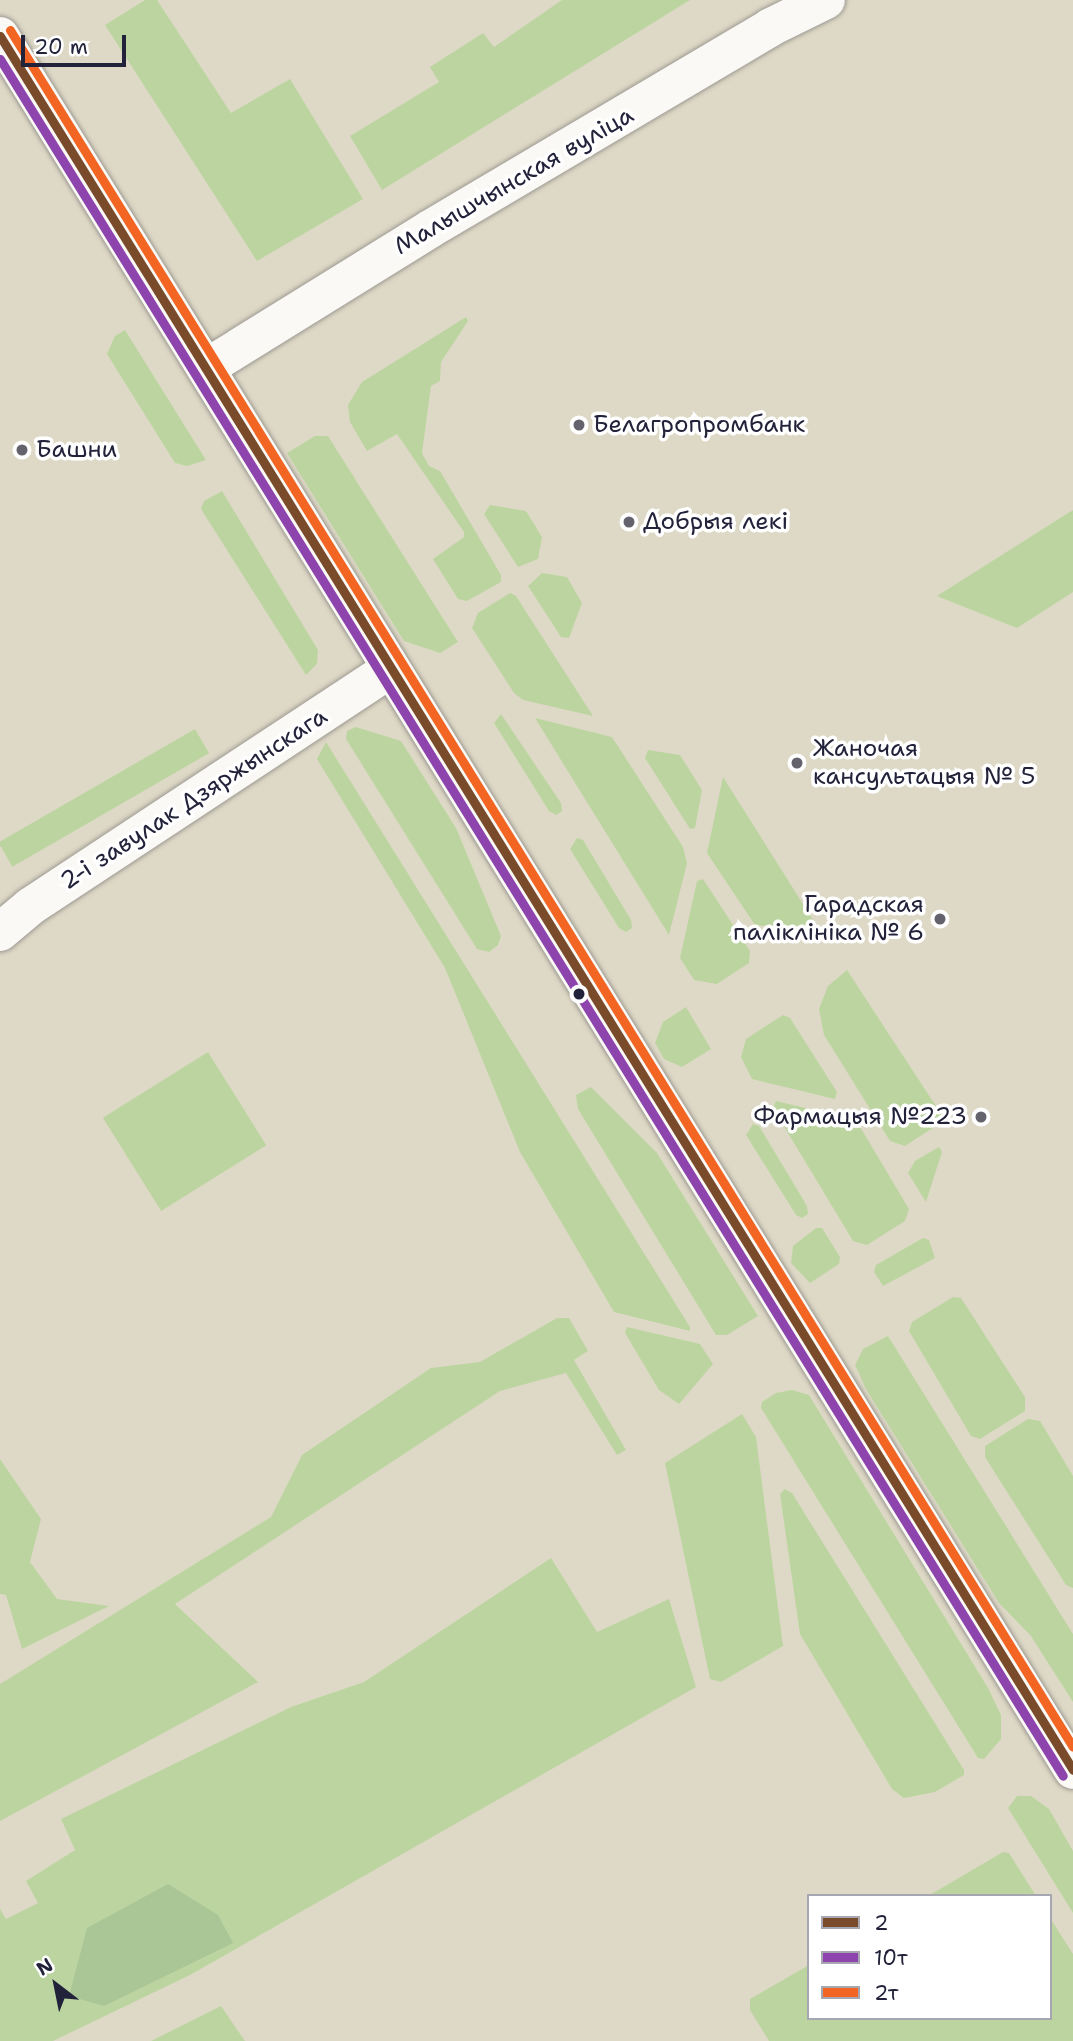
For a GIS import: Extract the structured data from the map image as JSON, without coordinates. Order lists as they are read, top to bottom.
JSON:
{
  "streets": {
    "street": ["Малышчынская вуліца", "2-і завулак Дзяржынскага"]
  },
  "places": [
    "Белагропромбанк",
    "Башни",
    "Добрыя лекі",
    "Жаночая кансультацыя № 5",
    "Гарадская паліклініка № 6",
    "Фармацыя №223"
  ],
  "lines": ["transit line 2т", "transit line 2", "transit line 10т"],
  "legend": ["2", "10т", "2т"],
  "scale_bar": "20 m",
  "north": "top left"
}
